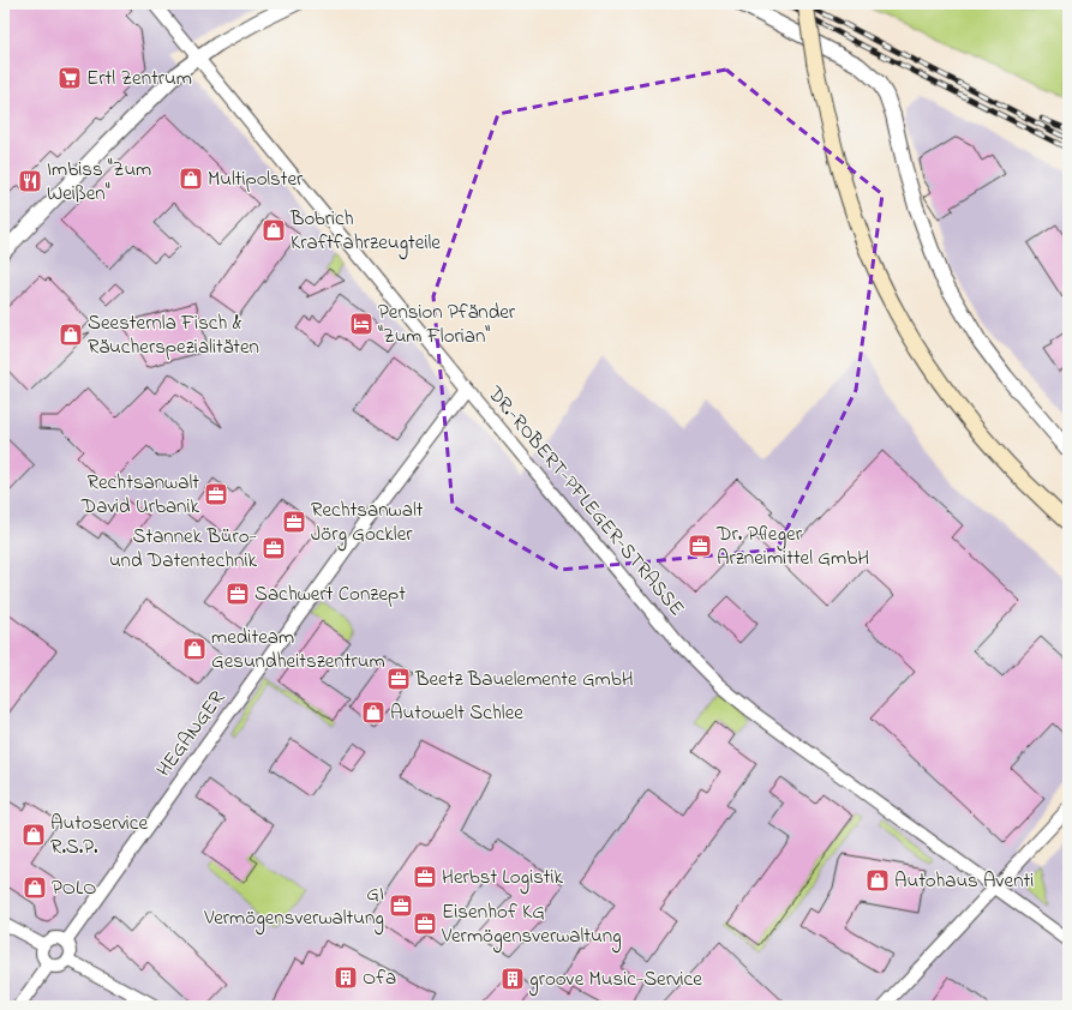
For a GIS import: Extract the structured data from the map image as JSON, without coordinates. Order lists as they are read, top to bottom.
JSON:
{
  "streets": {
    "street": ["DR.-ROBERT-PFLEGER-STRASSE", "HEGANGER"]
  },
  "crossings": [
    ["DR.-ROBERT-PFLEGER-STRASSE", "HEGANGER"]
  ],
  "places": {
    "supermarket": ["Ertl Zentrum"],
    "shop": [
      "Multipolster",
      "Bobrich Kraftfahrzeugteile",
      "Seesternla Fisch & Räucherspezialitäten",
      "mediteam Gesundheitszentrum",
      "Autowelt Schlee",
      "Autoservice R.S.P.",
      "Autohaus Aventi",
      "POLO"
    ],
    "restaurant": ["Imbiss \"Zum Weißen\""],
    "hotel": ["Pension Pfänder \"Zum Florian\""],
    "office": [
      "Rechtsanwalt David Urbanik",
      "Rechtsanwalt Jörg Gockler",
      "Dr. Pfleger Arzneimittel GmbH",
      "Stannek Büro- und Datentechnik",
      "Sachwert Conzept",
      "Beetz Bauelemente GmbH",
      "Herbst Logistik",
      "GI Vermögensverwaltung",
      "Eisenhof KG Vermögensverwaltung"
    ],
    "building": ["Ofa", "groove Music-Service"]
  }
}
